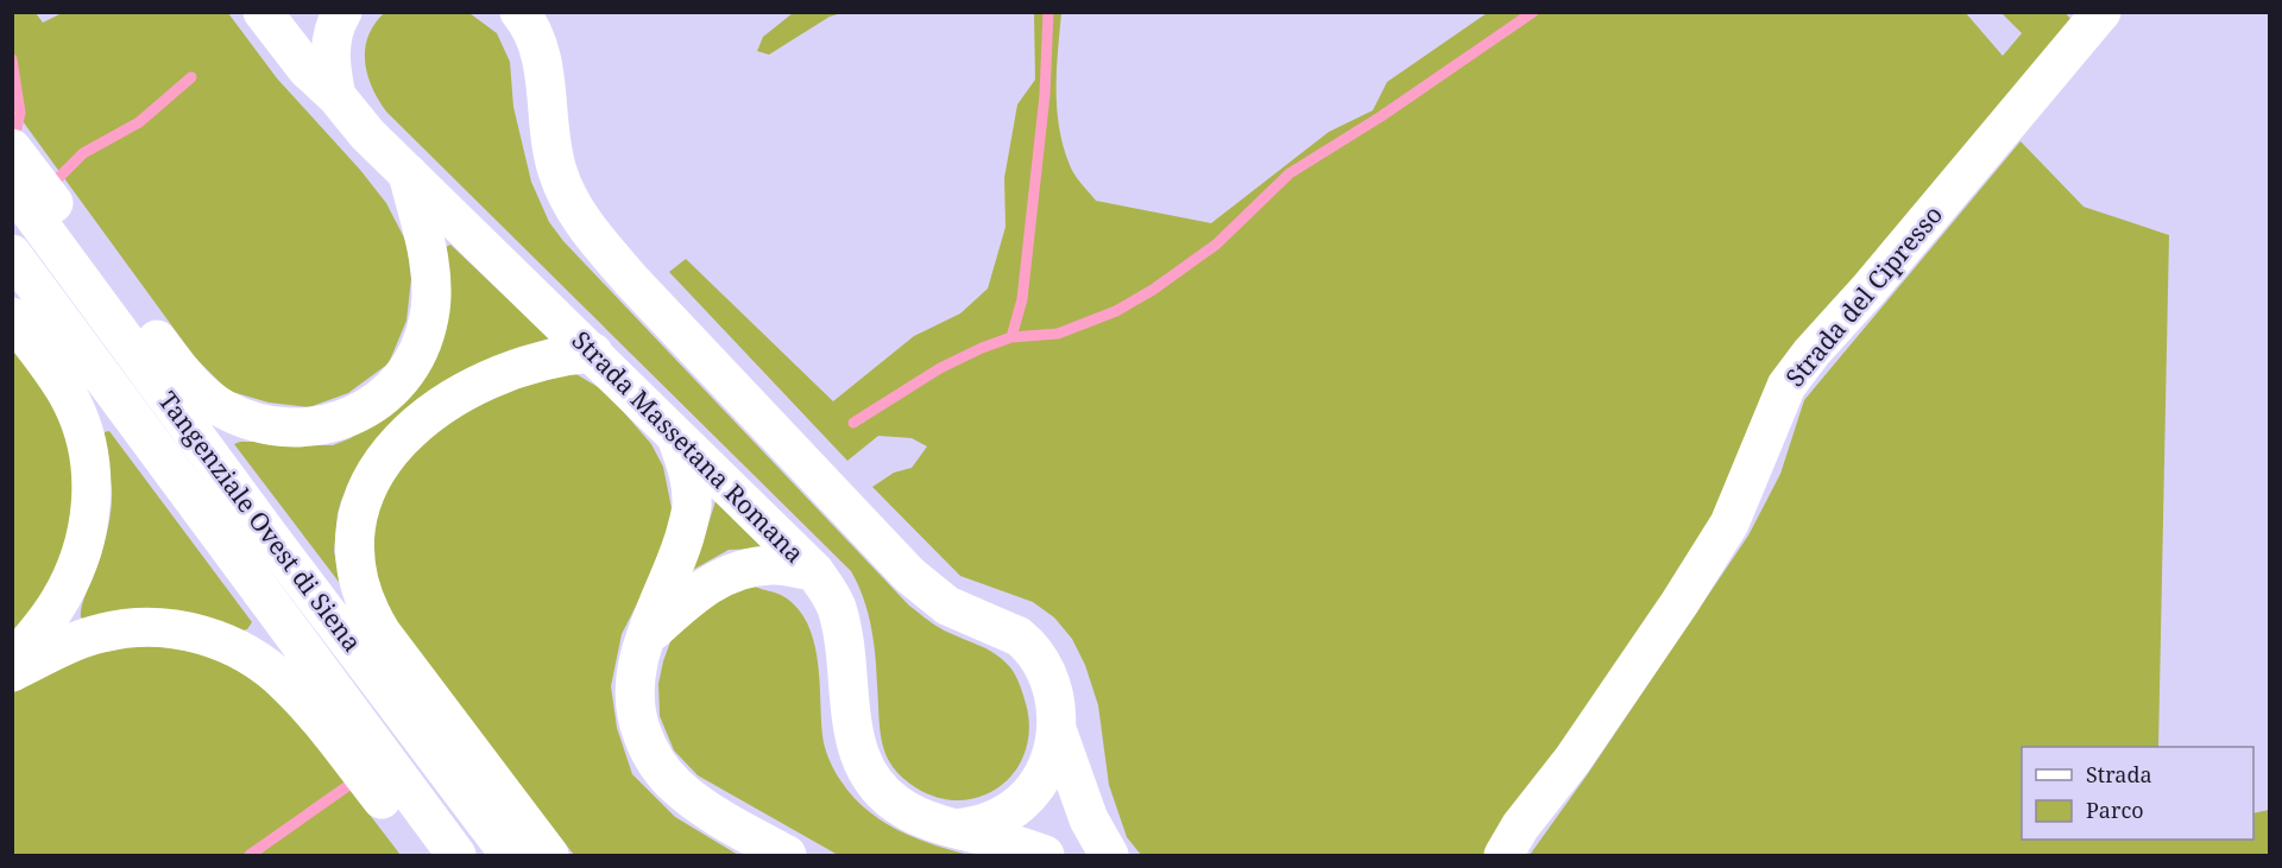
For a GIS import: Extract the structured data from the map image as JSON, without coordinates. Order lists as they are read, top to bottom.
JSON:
{
  "streets": {
    "main road": ["Strada del Cipresso", "Strada Massetana Romana", "Tangenziale Ovest di Siena"]
  },
  "legend": ["Strada", "Parco"]
}
